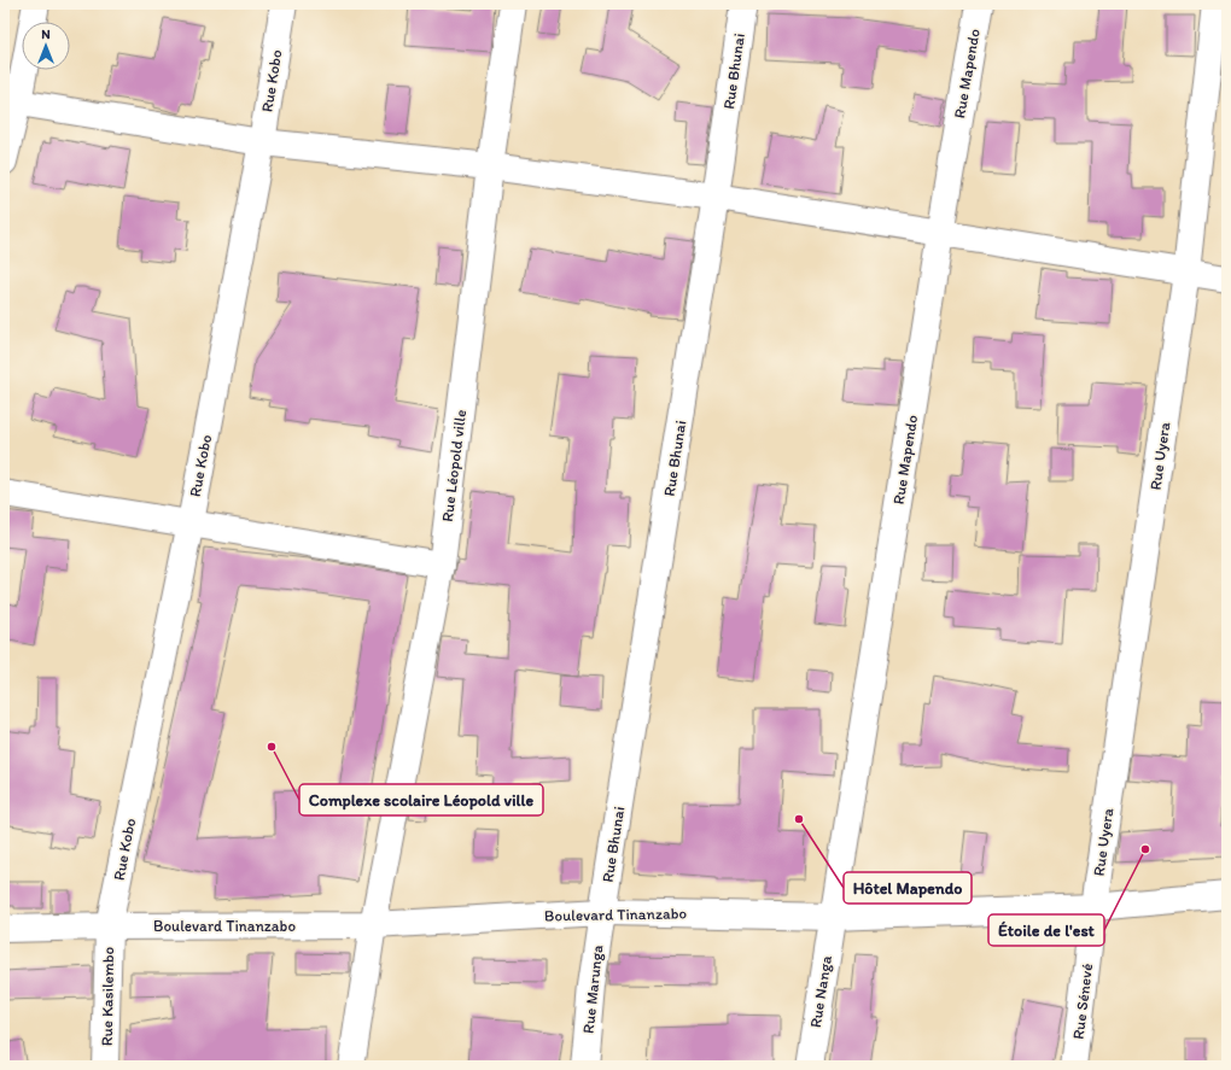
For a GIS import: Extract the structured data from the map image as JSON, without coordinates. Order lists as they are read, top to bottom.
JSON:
{
  "streets": {
    "street": [
      "Rue Bhunai",
      "Rue Mapendo",
      "Rue Kobo",
      "Rue Uyera",
      "Rue Léopold ville",
      "Boulevard Tinanzabo",
      "Rue Marunga",
      "Rue Nanga",
      "Rue Kasilembo",
      "Rue Sénevé"
    ]
  },
  "crossings": [
    ["Rue Bhunai", "Boulevard Tinanzabo"],
    ["Rue Bhunai", "Rue Marunga"],
    ["Rue Mapendo", "Boulevard Tinanzabo"],
    ["Rue Mapendo", "Rue Nanga"],
    ["Rue Kobo", "Boulevard Tinanzabo"],
    ["Rue Kobo", "Rue Kasilembo"],
    ["Rue Uyera", "Boulevard Tinanzabo"],
    ["Rue Uyera", "Rue Sénevé"],
    ["Rue Léopold ville", "Boulevard Tinanzabo"],
    ["Boulevard Tinanzabo", "Rue Marunga"],
    ["Boulevard Tinanzabo", "Rue Nanga"],
    ["Boulevard Tinanzabo", "Rue Kasilembo"],
    ["Boulevard Tinanzabo", "Rue Sénevé"]
  ],
  "places": ["Complexe scolaire Léopold ville", "Hôtel Mapendo", "Étoile de l'est"],
  "north": "top"
}
